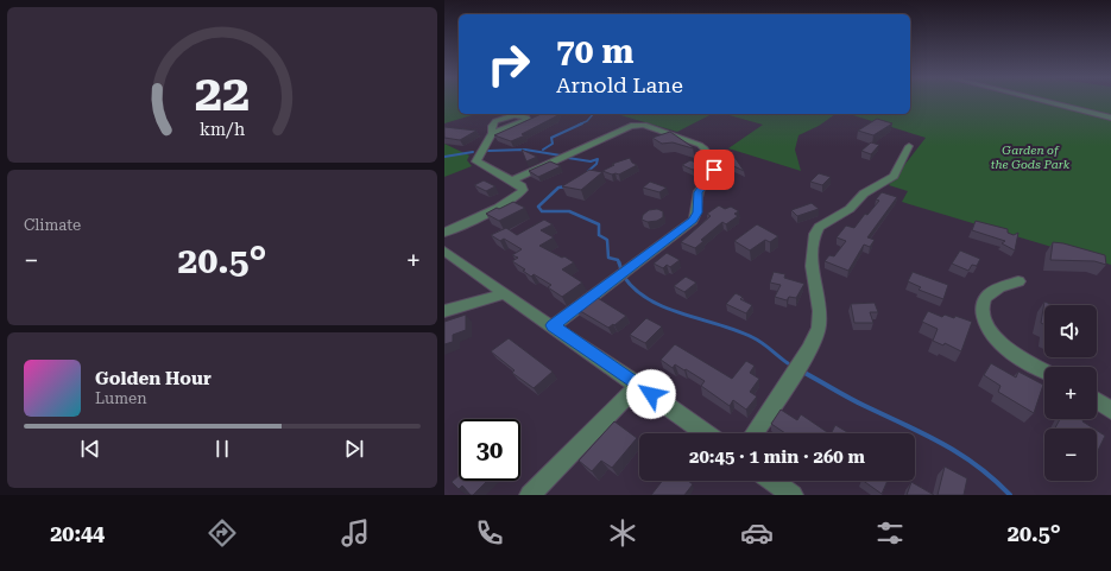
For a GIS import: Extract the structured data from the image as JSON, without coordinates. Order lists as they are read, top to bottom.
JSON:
{
  "parks": ["Garden of the Gods Park"],
  "page": {
    "turn": ["70 m", "Arnold Lane"],
    "tile": "Climate",
    "heat": ["−", "20.5°", "+"],
    "map_buttons": ["+", "−"],
    "song": ["Golden Hour", "Lumen"],
    "limit": "30",
    "trip": "20:45 · 1 min · 260 m",
    "tabs": ["20:44", "20.5°"],
    "gauge": ["22", "km/h"]
  }
}
